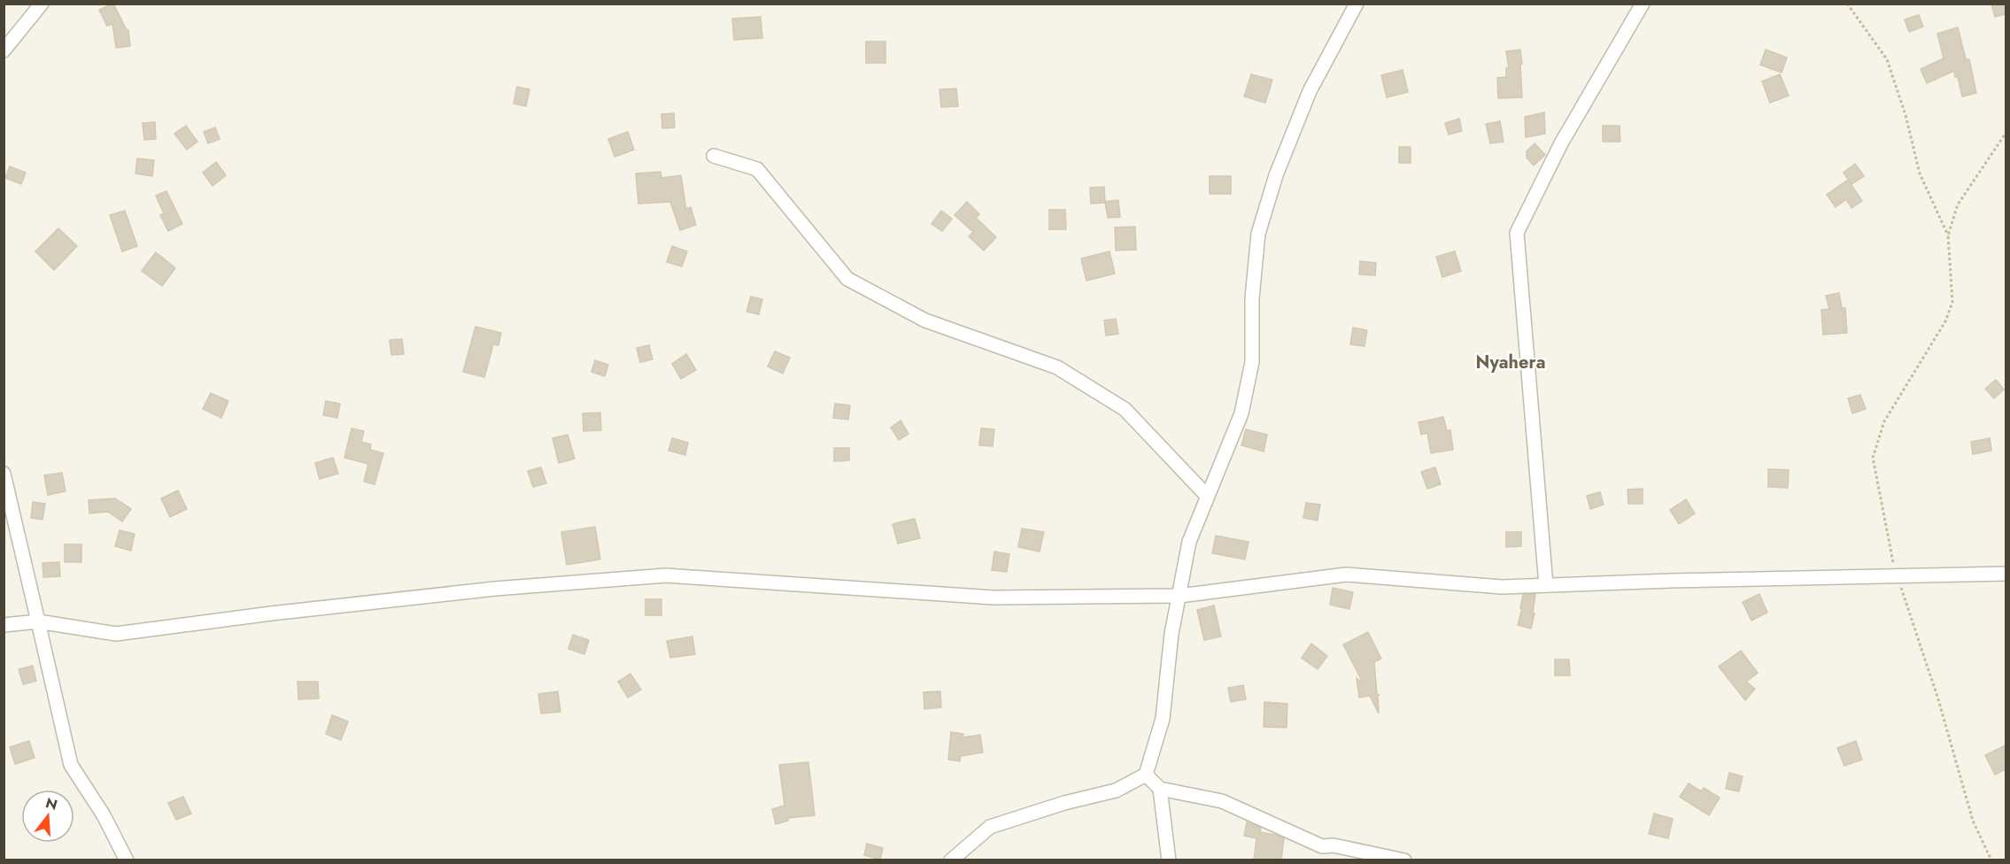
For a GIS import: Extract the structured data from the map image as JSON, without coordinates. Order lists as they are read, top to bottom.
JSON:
{
  "districts": ["Nyahera"],
  "north": "top"
}
